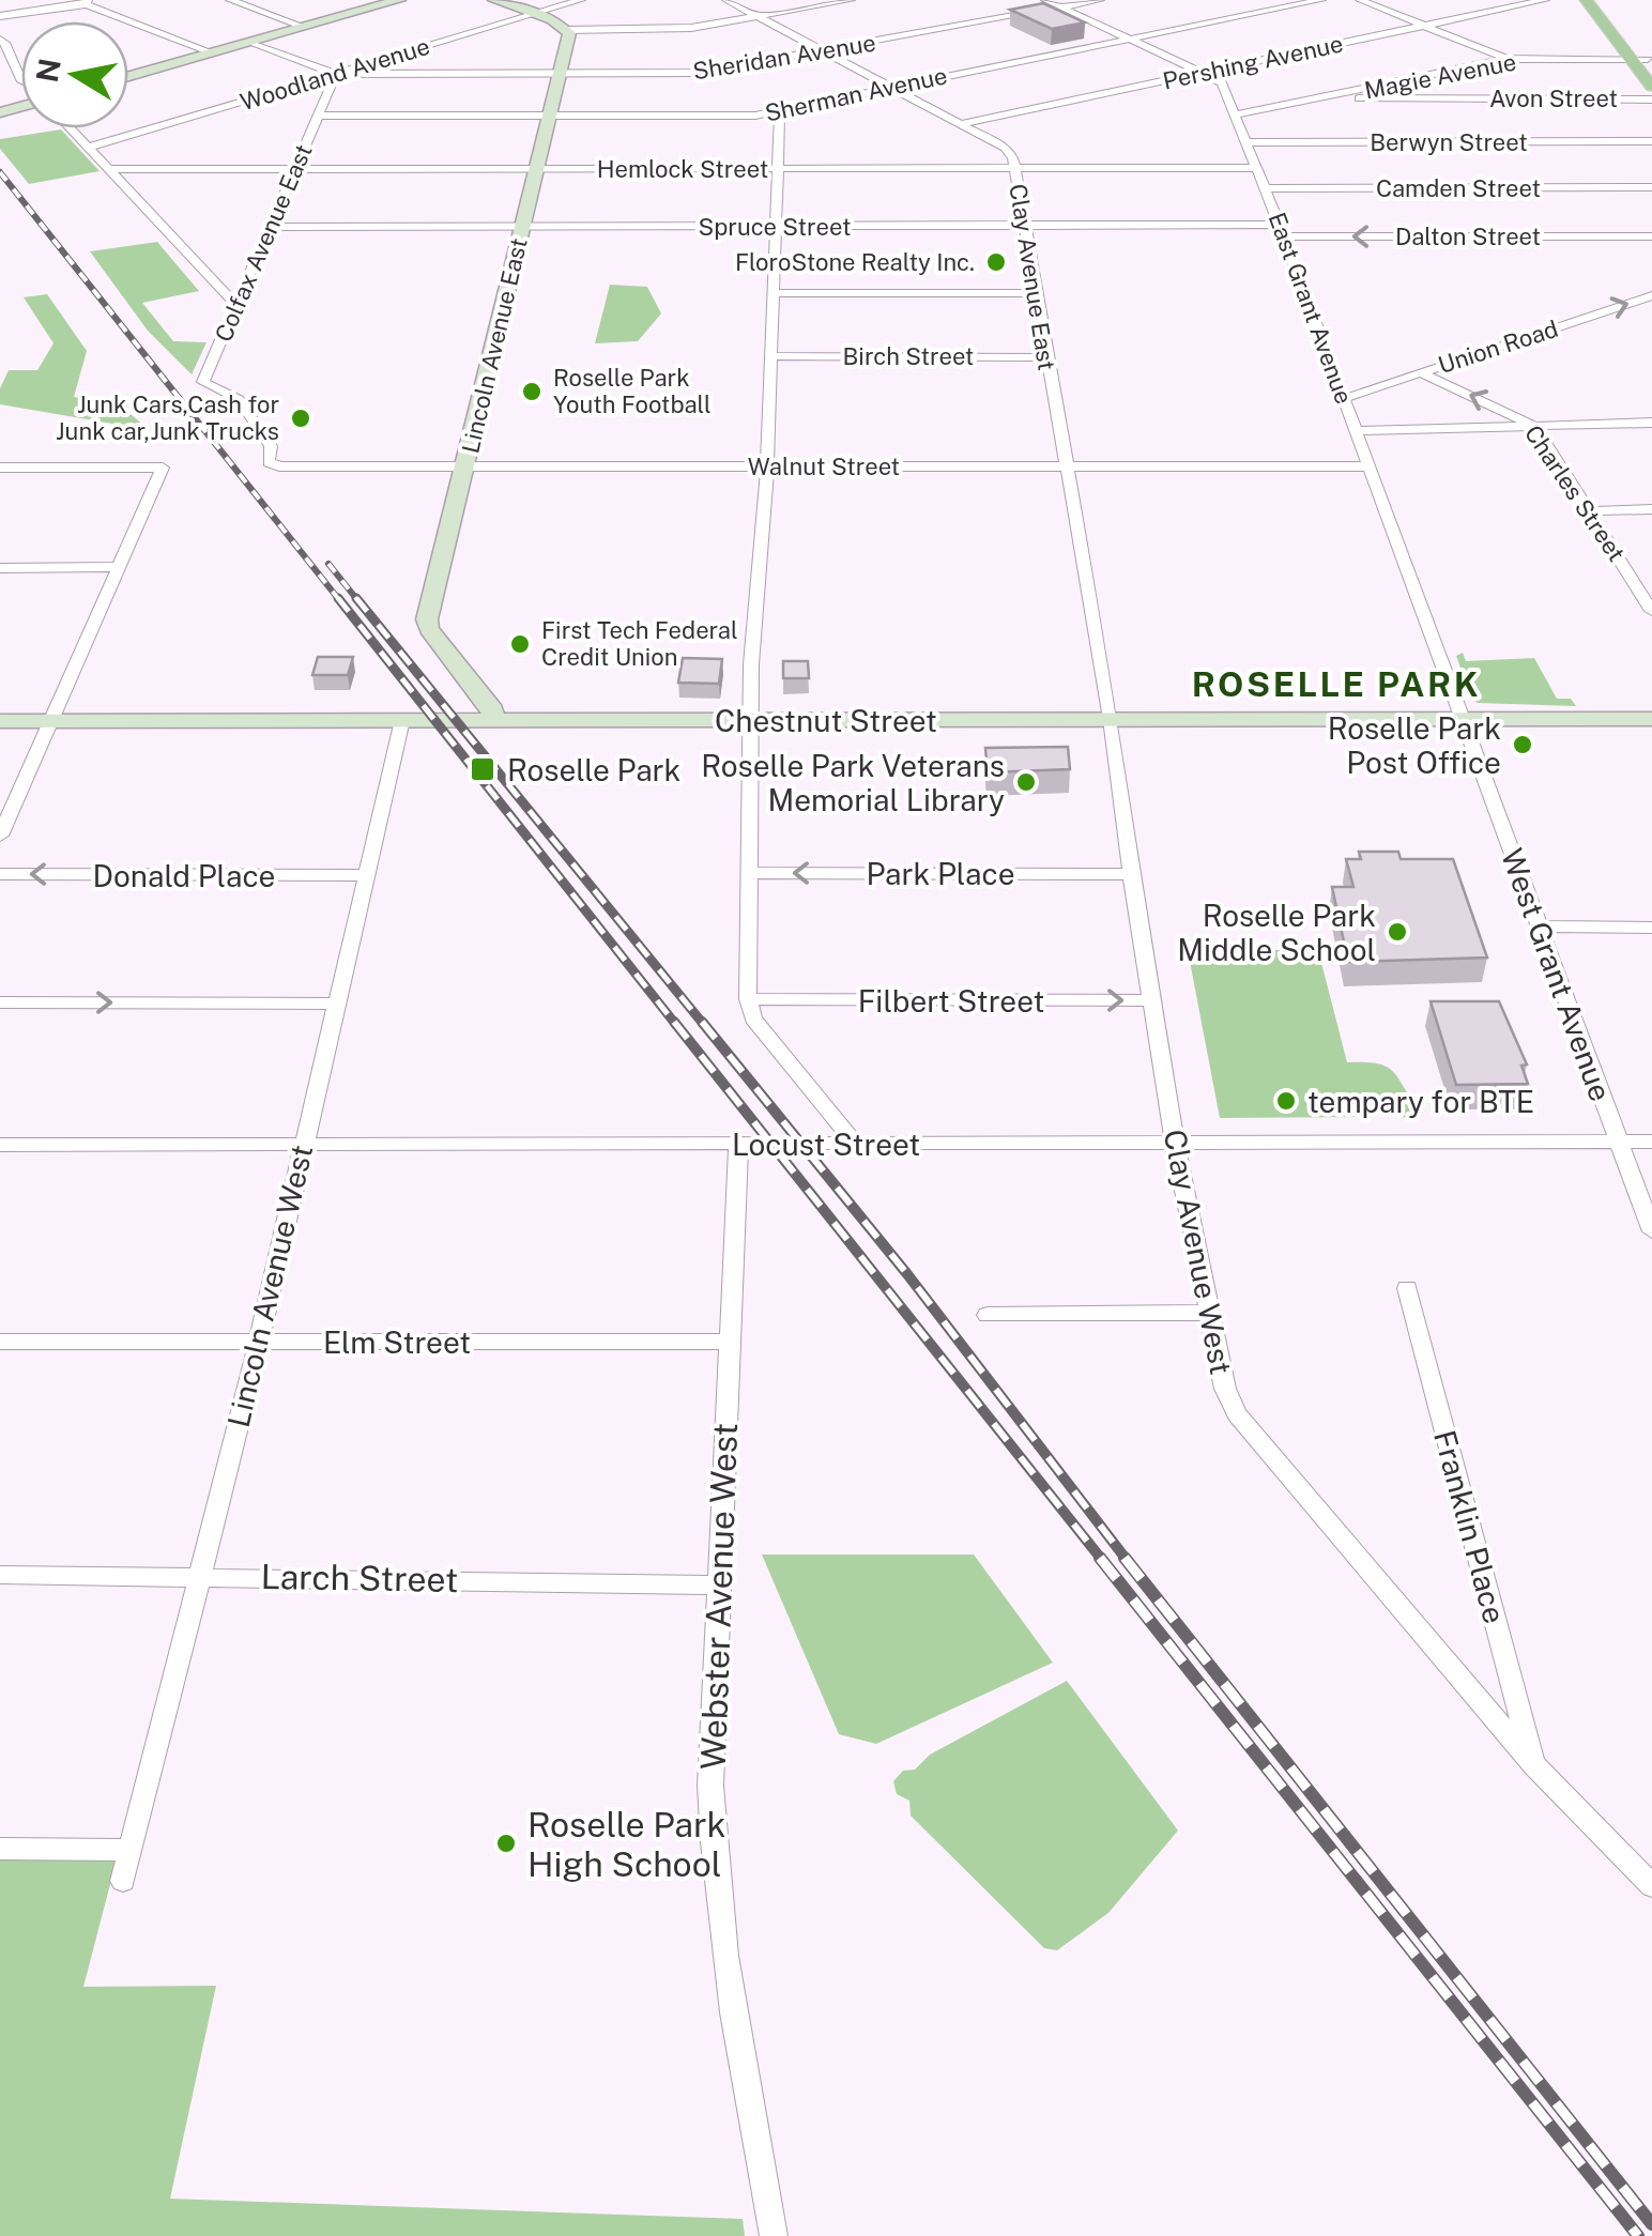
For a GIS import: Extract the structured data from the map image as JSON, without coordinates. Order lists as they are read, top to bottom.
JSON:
{
  "streets": {
    "street": [
      "Sheridan Avenue",
      "Pershing Avenue",
      "Woodland Avenue",
      "Magie Avenue",
      "Sherman Avenue",
      "Avon Street",
      "Berwyn Street",
      "Hemlock Street",
      "Camden Street",
      "Spruce Street",
      "Dalton Street",
      "Colfax Avenue East",
      "Clay Avenue East",
      "East Grant Avenue",
      "Lincoln Avenue East",
      "Union Road",
      "Birch Street",
      "Walnut Street",
      "Charles Street",
      "Chestnut Street",
      "Park Place",
      "Donald Place",
      "West Grant Avenue",
      "Filbert Street",
      "Locust Street",
      "Clay Avenue West",
      "Lincoln Avenue West",
      "Elm Street",
      "Franklin Place",
      "Larch Street",
      "Webster Avenue West"
    ]
  },
  "crossings": [
    ["Sheridan Avenue", "Woodland Avenue"],
    ["Sheridan Avenue", "Colfax Avenue East"],
    ["Sheridan Avenue", "Clay Avenue East"],
    ["Sheridan Avenue", "East Grant Avenue"],
    ["Sheridan Avenue", "Lincoln Avenue East"],
    ["Pershing Avenue", "Clay Avenue East"],
    ["Pershing Avenue", "East Grant Avenue"],
    ["Woodland Avenue", "Colfax Avenue East"],
    ["Magie Avenue", "Avon Street"],
    ["Magie Avenue", "East Grant Avenue"],
    ["Sherman Avenue", "Colfax Avenue East"],
    ["Sherman Avenue", "Clay Avenue East"],
    ["Sherman Avenue", "East Grant Avenue"],
    ["Sherman Avenue", "Lincoln Avenue East"],
    ["Berwyn Street", "East Grant Avenue"],
    ["Hemlock Street", "Colfax Avenue East"],
    ["Hemlock Street", "Clay Avenue East"],
    ["Hemlock Street", "East Grant Avenue"],
    ["Hemlock Street", "Lincoln Avenue East"],
    ["Camden Street", "East Grant Avenue"],
    ["Spruce Street", "Dalton Street"],
    ["Spruce Street", "Colfax Avenue East"],
    ["Spruce Street", "Clay Avenue East"],
    ["Spruce Street", "East Grant Avenue"],
    ["Spruce Street", "Lincoln Avenue East"],
    ["Dalton Street", "East Grant Avenue"],
    ["Colfax Avenue East", "Walnut Street"],
    ["Clay Avenue East", "Birch Street"],
    ["Clay Avenue East", "Walnut Street"],
    ["Clay Avenue East", "Chestnut Street"],
    ["Clay Avenue East", "Clay Avenue West"],
    ["East Grant Avenue", "Union Road"],
    ["East Grant Avenue", "Walnut Street"],
    ["East Grant Avenue", "Chestnut Street"],
    ["East Grant Avenue", "West Grant Avenue"],
    ["Lincoln Avenue East", "Walnut Street"],
    ["Lincoln Avenue East", "Chestnut Street"],
    ["Union Road", "Charles Street"],
    ["Chestnut Street", "West Grant Avenue"],
    ["Chestnut Street", "Clay Avenue West"],
    ["Chestnut Street", "Lincoln Avenue West"],
    ["Park Place", "Clay Avenue West"],
    ["Donald Place", "Lincoln Avenue West"],
    ["West Grant Avenue", "Locust Street"],
    ["Filbert Street", "Clay Avenue West"],
    ["Locust Street", "Clay Avenue West"],
    ["Locust Street", "Lincoln Avenue West"],
    ["Locust Street", "Webster Avenue West"],
    ["Clay Avenue West", "Franklin Place"],
    ["Lincoln Avenue West", "Elm Street"],
    ["Lincoln Avenue West", "Larch Street"],
    ["Elm Street", "Webster Avenue West"],
    ["Larch Street", "Webster Avenue West"]
  ],
  "one_way": [
    "Dalton Street",
    "Charles Street",
    "Park Place",
    "Filbert Street"
  ],
  "districts": ["ROSELLE PARK"],
  "places": {
    "other": [
      "FloroStone Realty Inc.",
      "Roselle Park Youth Football",
      "Junk Cars,Cash for Junk car,Junk Trucks",
      "First Tech Federal Credit Union",
      "Roselle Park Post Office",
      "Roselle Park Veterans Memorial Library",
      "Roselle Park Middle School",
      "tempary for BTE",
      "Roselle Park High School"
    ],
    "transit": ["Roselle Park"]
  },
  "north": "left"
}
